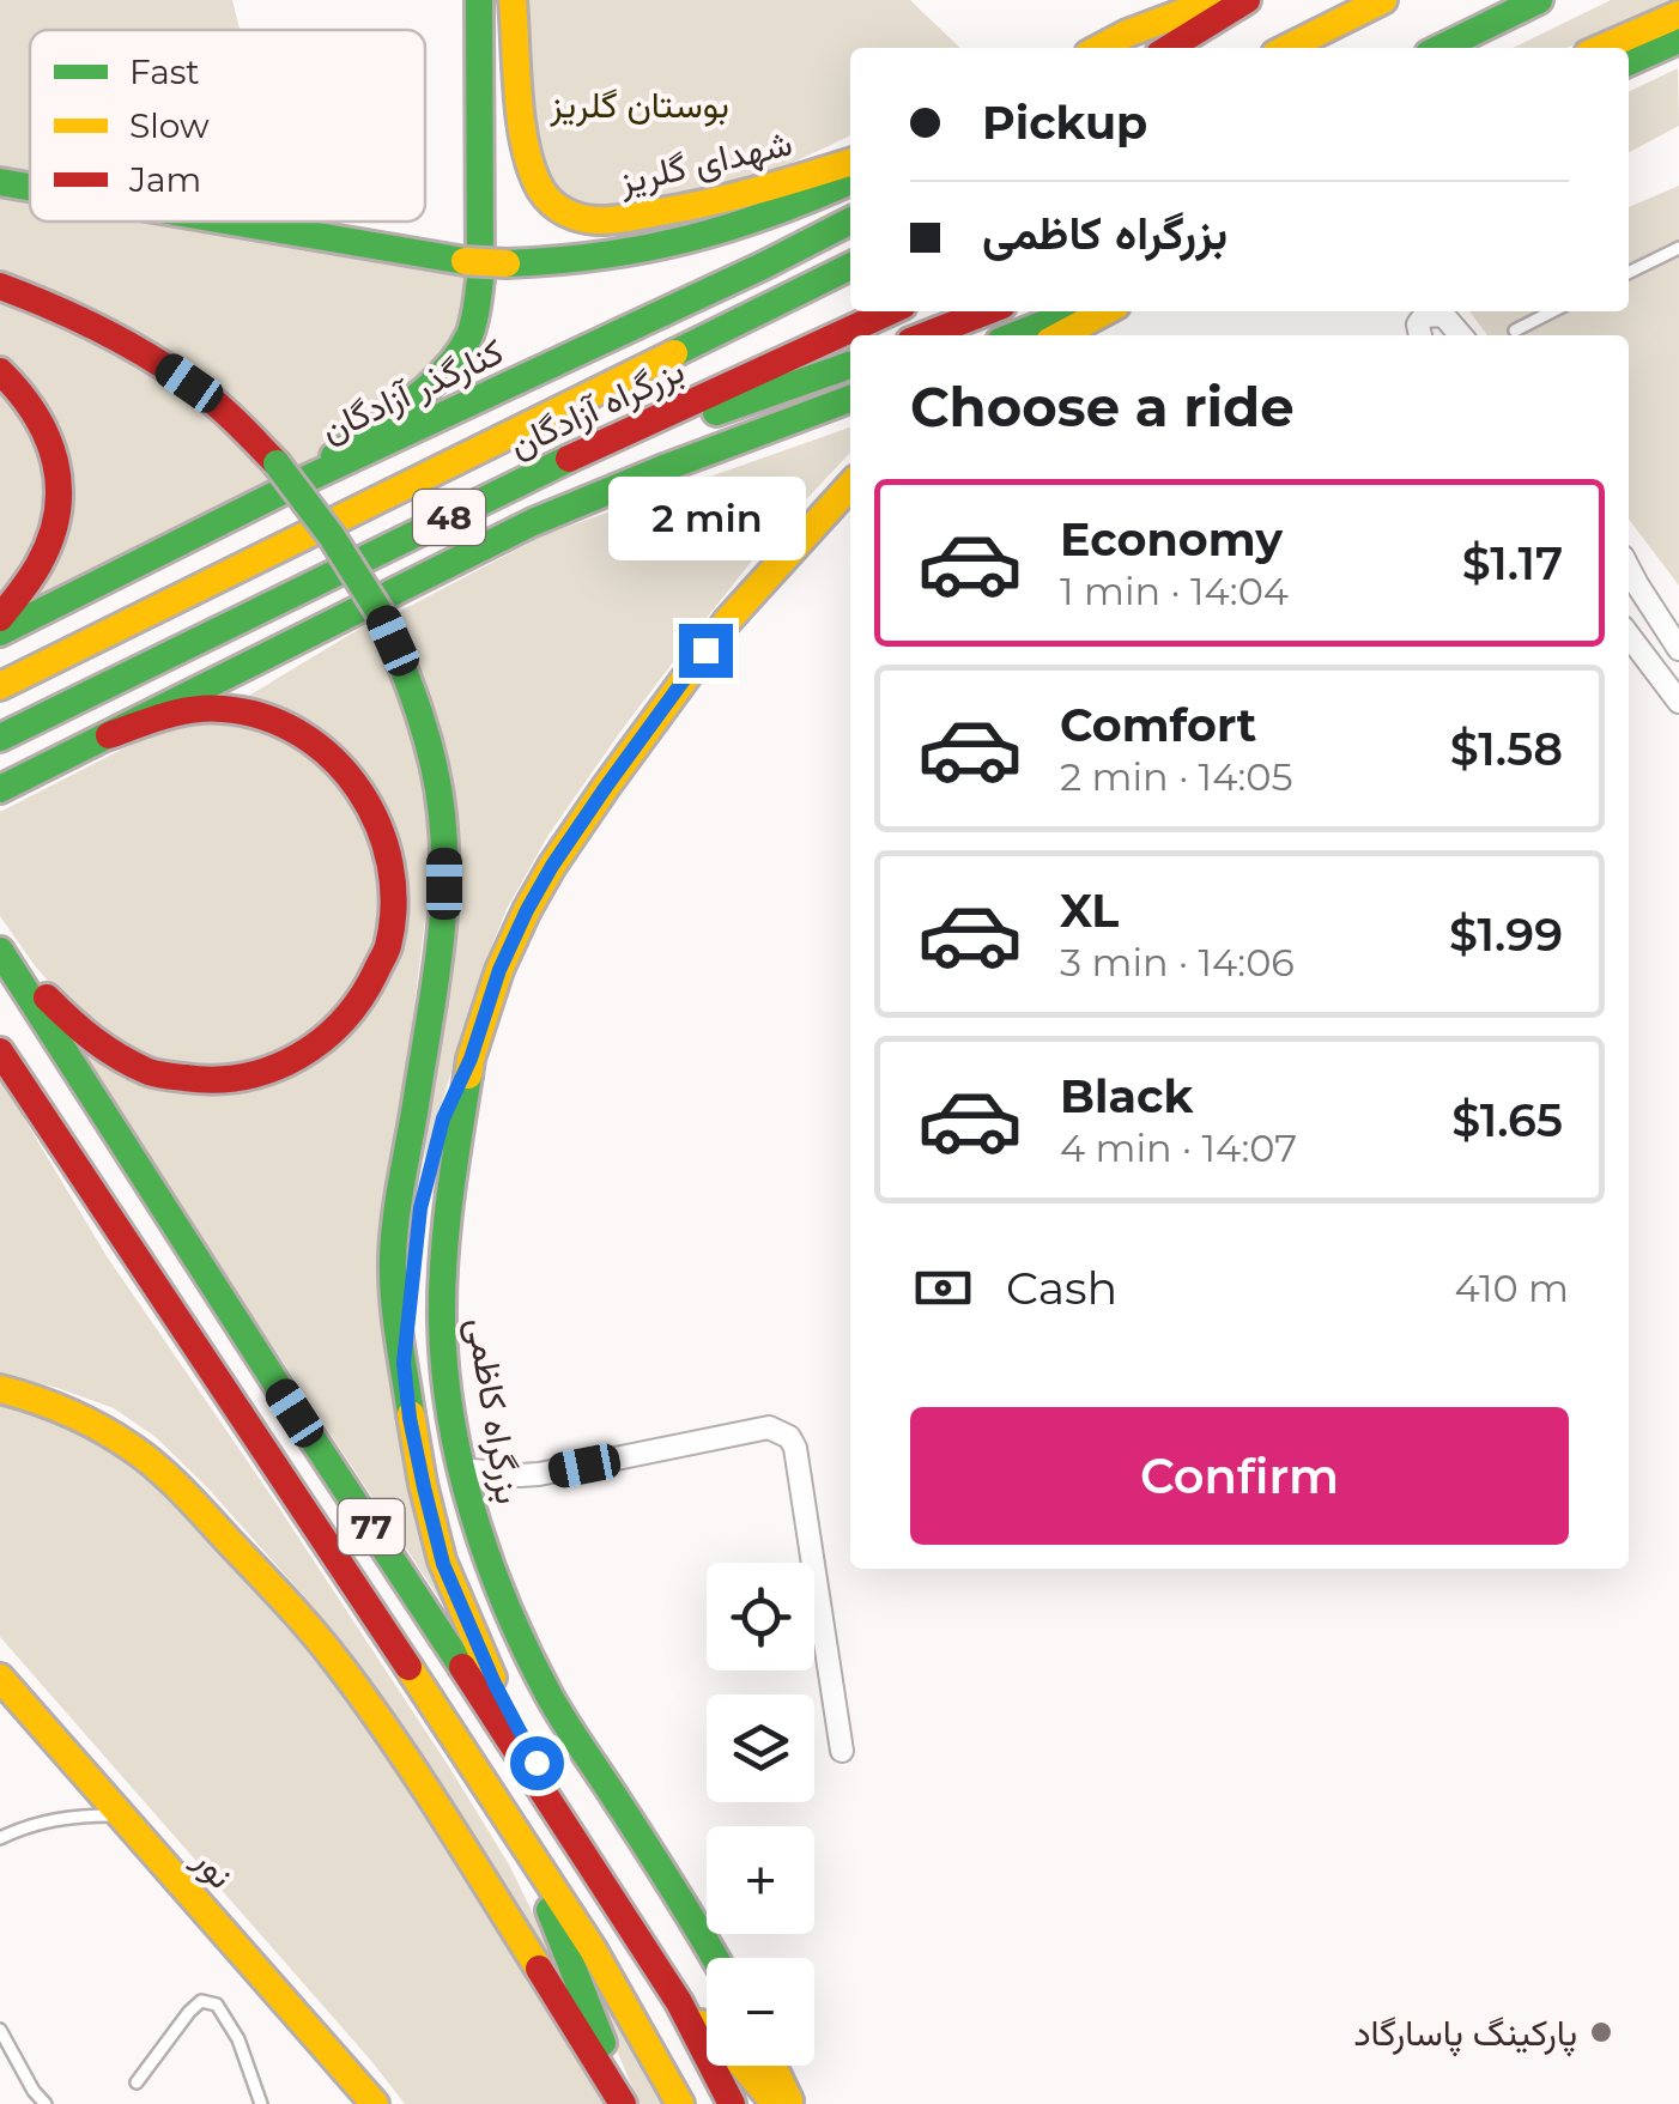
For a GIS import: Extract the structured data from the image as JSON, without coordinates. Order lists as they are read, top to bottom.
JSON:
{
  "streets": {
    "main road": [
      "شهدای گلریز",
      "کنارگذر آزادگان",
      "بزرگراه آزادگان",
      "48",
      "بزرگراه کاظمی",
      "77",
      "نور"
    ]
  },
  "parks": ["بوستان گلریز"],
  "places": ["پارکینگ پاسارگاد"],
  "legend": ["Fast", "Slow", "Jam"],
  "page": {
    "banner": ["Pickup", "بزرگراه کاظمی"],
    "heading": "Choose a ride",
    "bubble": "2 min",
    "list": [
      {
        "name": "Economy",
        "note": "1 min · 14:04",
        "value": "$1.17"
      },
      {
        "name": "Comfort",
        "note": "2 min · 14:05",
        "value": "$1.58"
      },
      {
        "name": "XL",
        "note": "3 min · 14:06",
        "value": "$1.99"
      },
      {
        "name": "Black",
        "note": "4 min · 14:07",
        "value": "$1.65"
      }
    ],
    "pay": ["Cash", "410 m"],
    "buttons": "Confirm",
    "map_buttons": ["+", "−"]
  }
}
